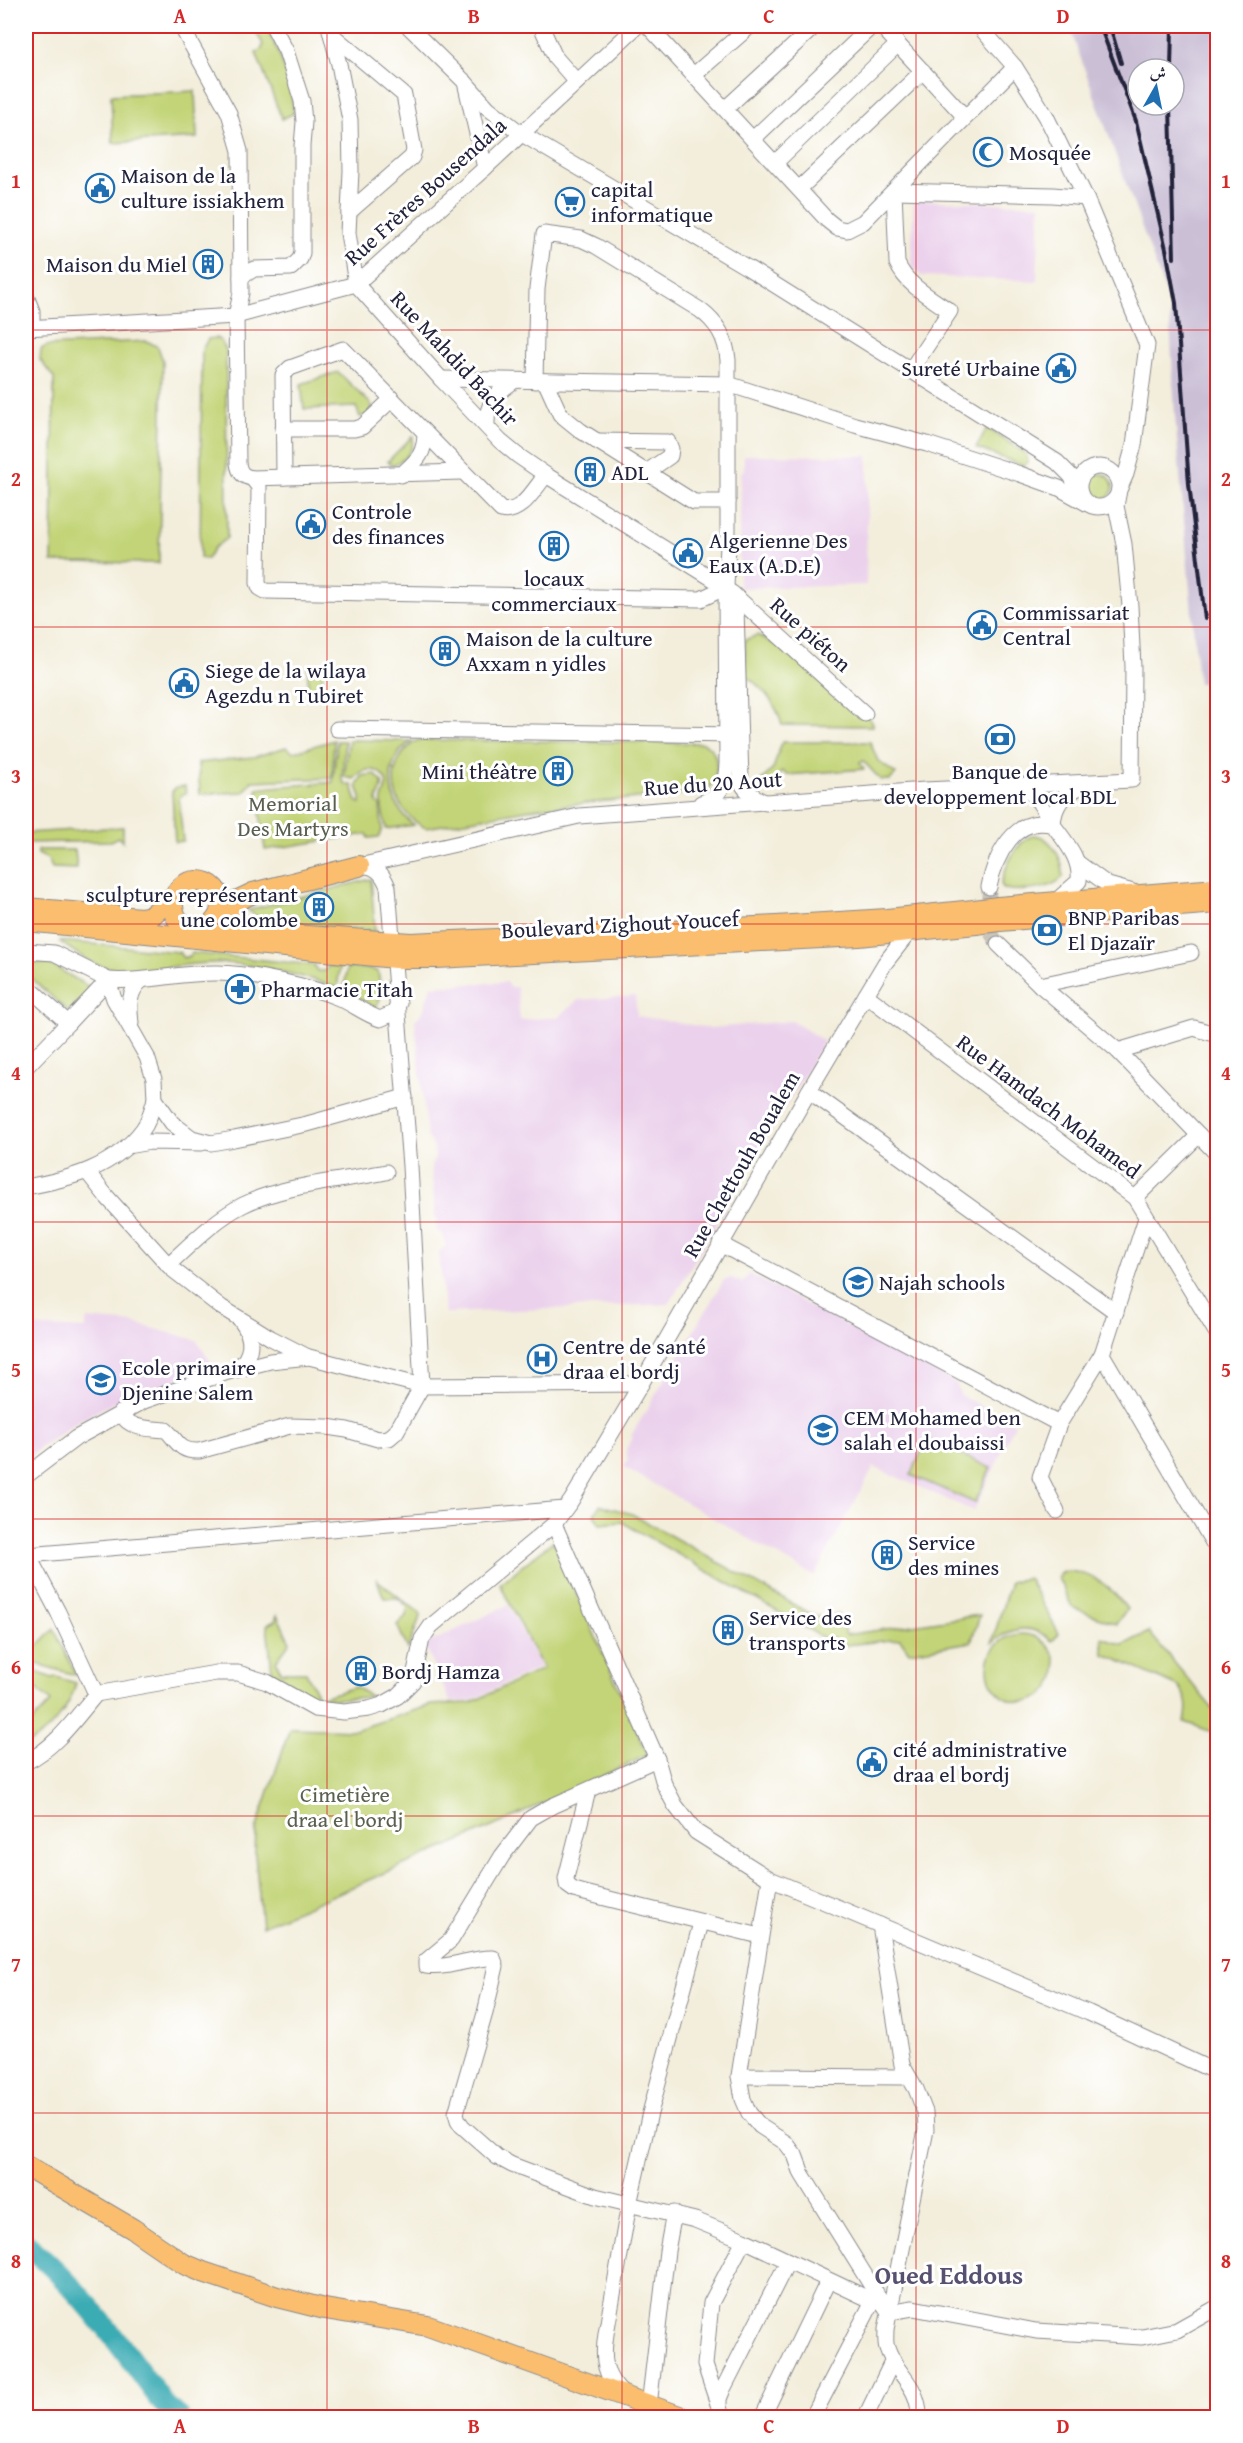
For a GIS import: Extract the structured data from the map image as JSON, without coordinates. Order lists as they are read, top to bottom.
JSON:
{
  "streets": {
    "main road": ["Boulevard Zighout Youcef"],
    "street": [
      "Rue Frères Bousendala",
      "Rue Mahdid Bachir",
      "Rue piéton",
      "Rue du 20 Aout",
      "Rue Hamdach Mohamed",
      "Rue Chettouh Boualem"
    ]
  },
  "crossings": [
    ["Rue Frères Bousendala", "Rue Mahdid Bachir"],
    ["Rue Mahdid Bachir", "Rue piéton"],
    ["Boulevard Zighout Youcef", "Rue Chettouh Boualem"],
    ["Rue Hamdach Mohamed", "Rue Chettouh Boualem"]
  ],
  "districts": ["Oued Eddous"],
  "parks": ["Memorial Des Martyrs", "Cimetière draa el bordj"],
  "places": {
    "mosque": ["Mosquée"],
    "public building": [
      "Maison de la culture issiakhem",
      "Sureté Urbaine",
      "Controle des finances",
      "Algerienne Des Eaux (A.D.E)",
      "Commissariat Central",
      "Siege de la wilaya Agezdu n Tubiret",
      "cité administrative draa el bordj"
    ],
    "supermarket": ["capital informatique"],
    "building": [
      "Maison du Miel",
      "ADL",
      "locaux commerciaux",
      "Maison de la culture Axxam n yidles",
      "Mini théàtre",
      "sculpture représentant une colombe",
      "Service des mines",
      "Service des transports",
      "Bordj Hamza"
    ],
    "bank": ["Banque de developpement local BDL", "BNP Paribas El Djazaïr"],
    "pharmacy": ["Pharmacie Titah"],
    "school or university": ["Najah schools", "Ecole primaire Djenine Salem", "CEM Mohamed ben salah el doubaissi"],
    "hospital": ["Centre de santé draa el bordj"]
  },
  "north": "top",
  "grid": {
    "columns": [
      "A",
      "B",
      "C",
      "D"
    ],
    "rows": [
      "1",
      "2",
      "3",
      "4",
      "5",
      "6",
      "7",
      "8"
    ]
  }
}
